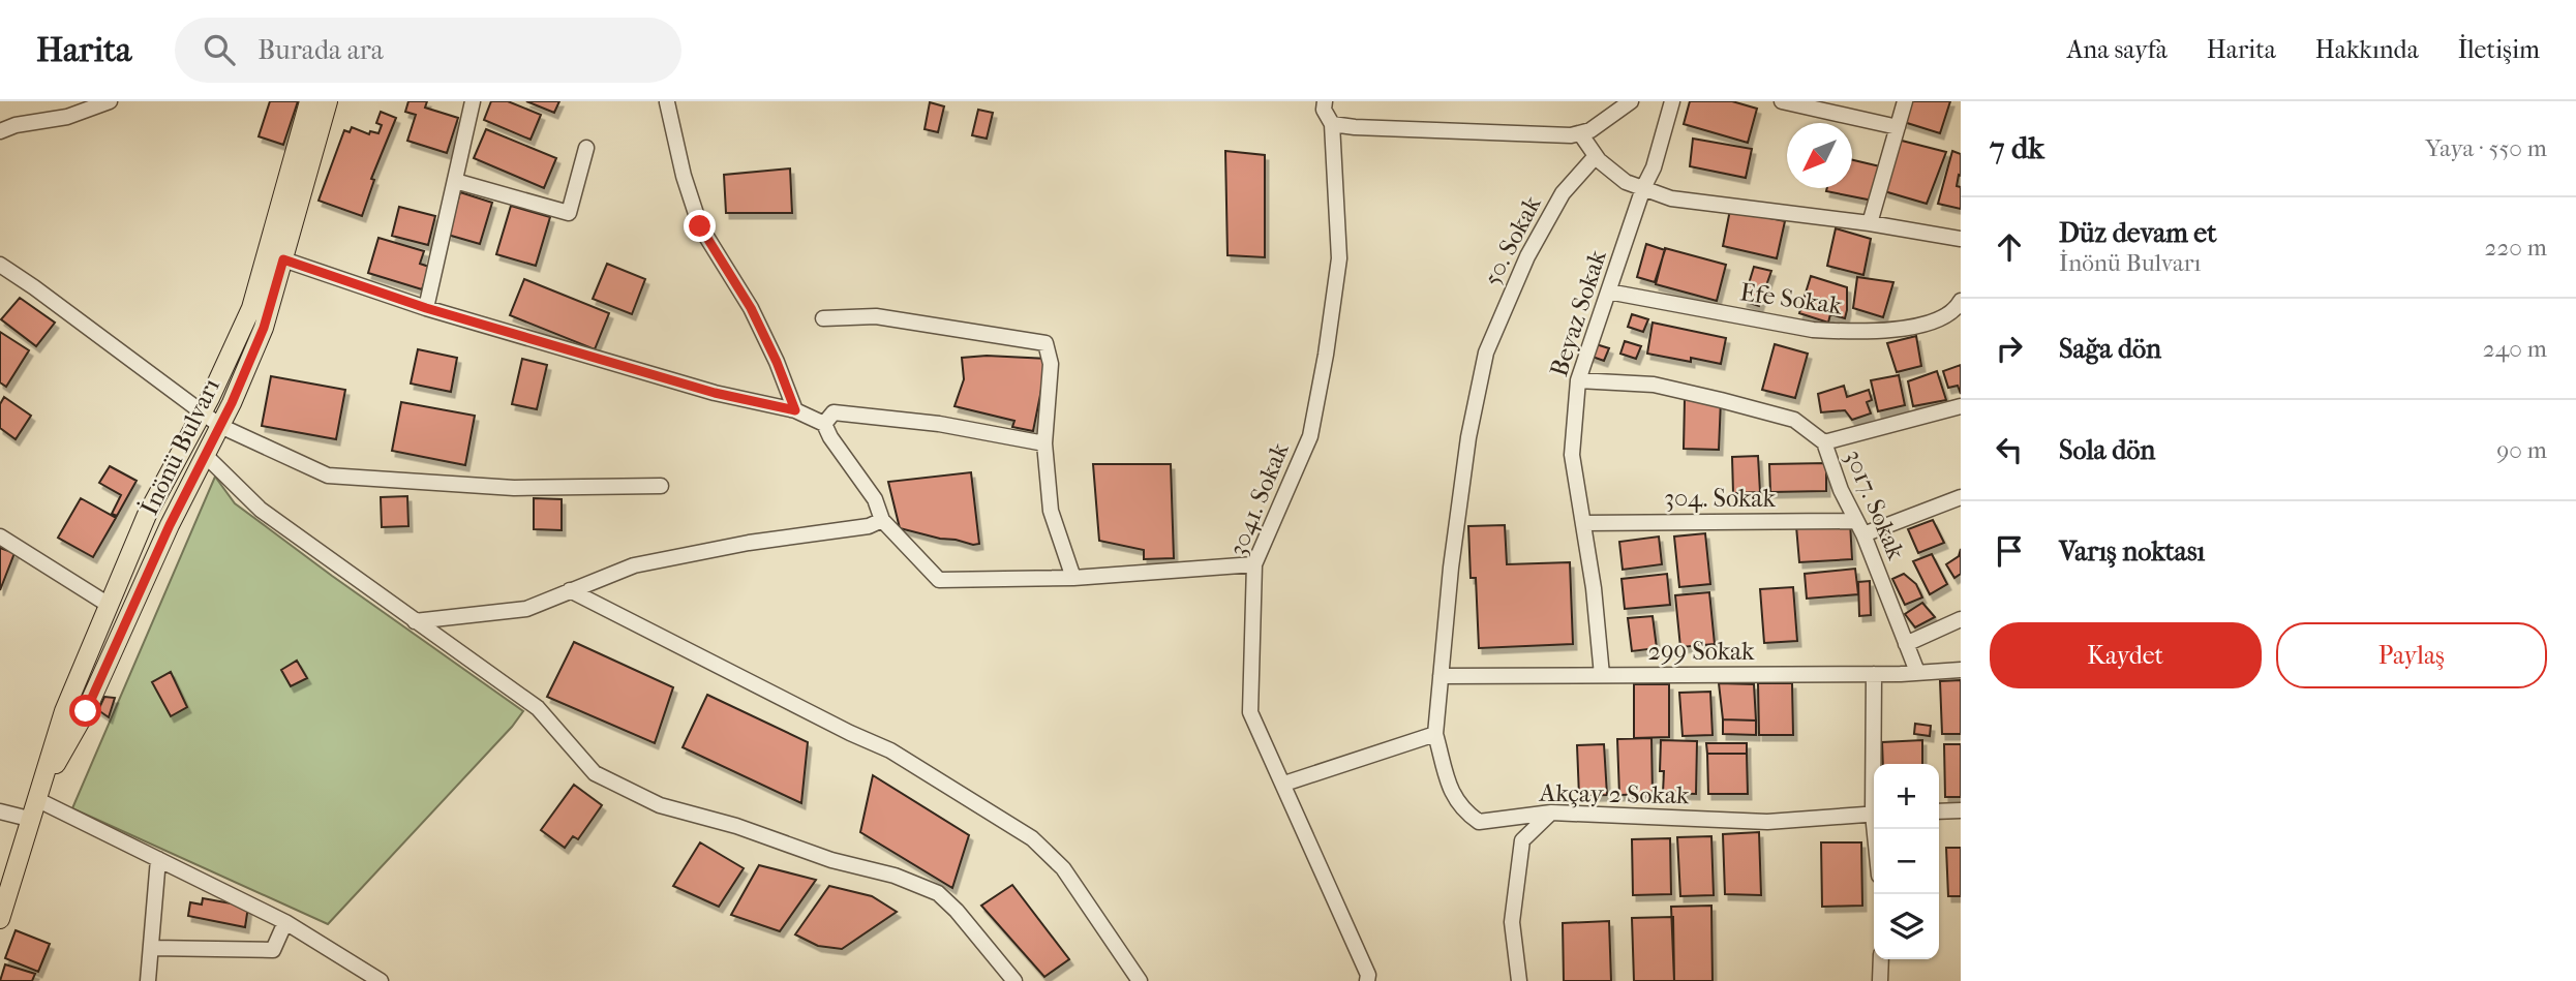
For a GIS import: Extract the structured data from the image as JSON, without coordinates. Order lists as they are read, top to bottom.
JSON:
{
  "streets": {
    "main road": ["İnönü Bulvarı"],
    "street": [
      "50. Sokak",
      "Efe Sokak",
      "Beyaz Sokak",
      "304. Sokak",
      "3041. Sokak",
      "3017. Sokak",
      "299 Sokak",
      "Akçay 2 Sokak"
    ]
  },
  "crossings": [
    ["50. Sokak", "299 Sokak"],
    ["50. Sokak", "Akçay 2 Sokak"],
    ["Efe Sokak", "Beyaz Sokak"],
    ["Beyaz Sokak", "304. Sokak"],
    ["Beyaz Sokak", "3017. Sokak"],
    ["Beyaz Sokak", "299 Sokak"],
    ["304. Sokak", "3017. Sokak"],
    ["3017. Sokak", "299 Sokak"]
  ],
  "north": "bottom left",
  "page": {
    "header": "Harita",
    "search": "Burada ara",
    "nav": [
      "Ana sayfa",
      "Harita",
      "Hakkında",
      "İletişim"
    ],
    "heading": ["7 dk", "Yaya · 550 m"],
    "list": [
      ["Düz devam et", "İnönü Bulvarı", "220 m"],
      ["Sağa dön", "240 m"],
      ["Sola dön", "90 m"],
      "Varış noktası"
    ],
    "buttons": ["Kaydet", "Paylaş"],
    "map_buttons": ["+", "−"]
  }
}
